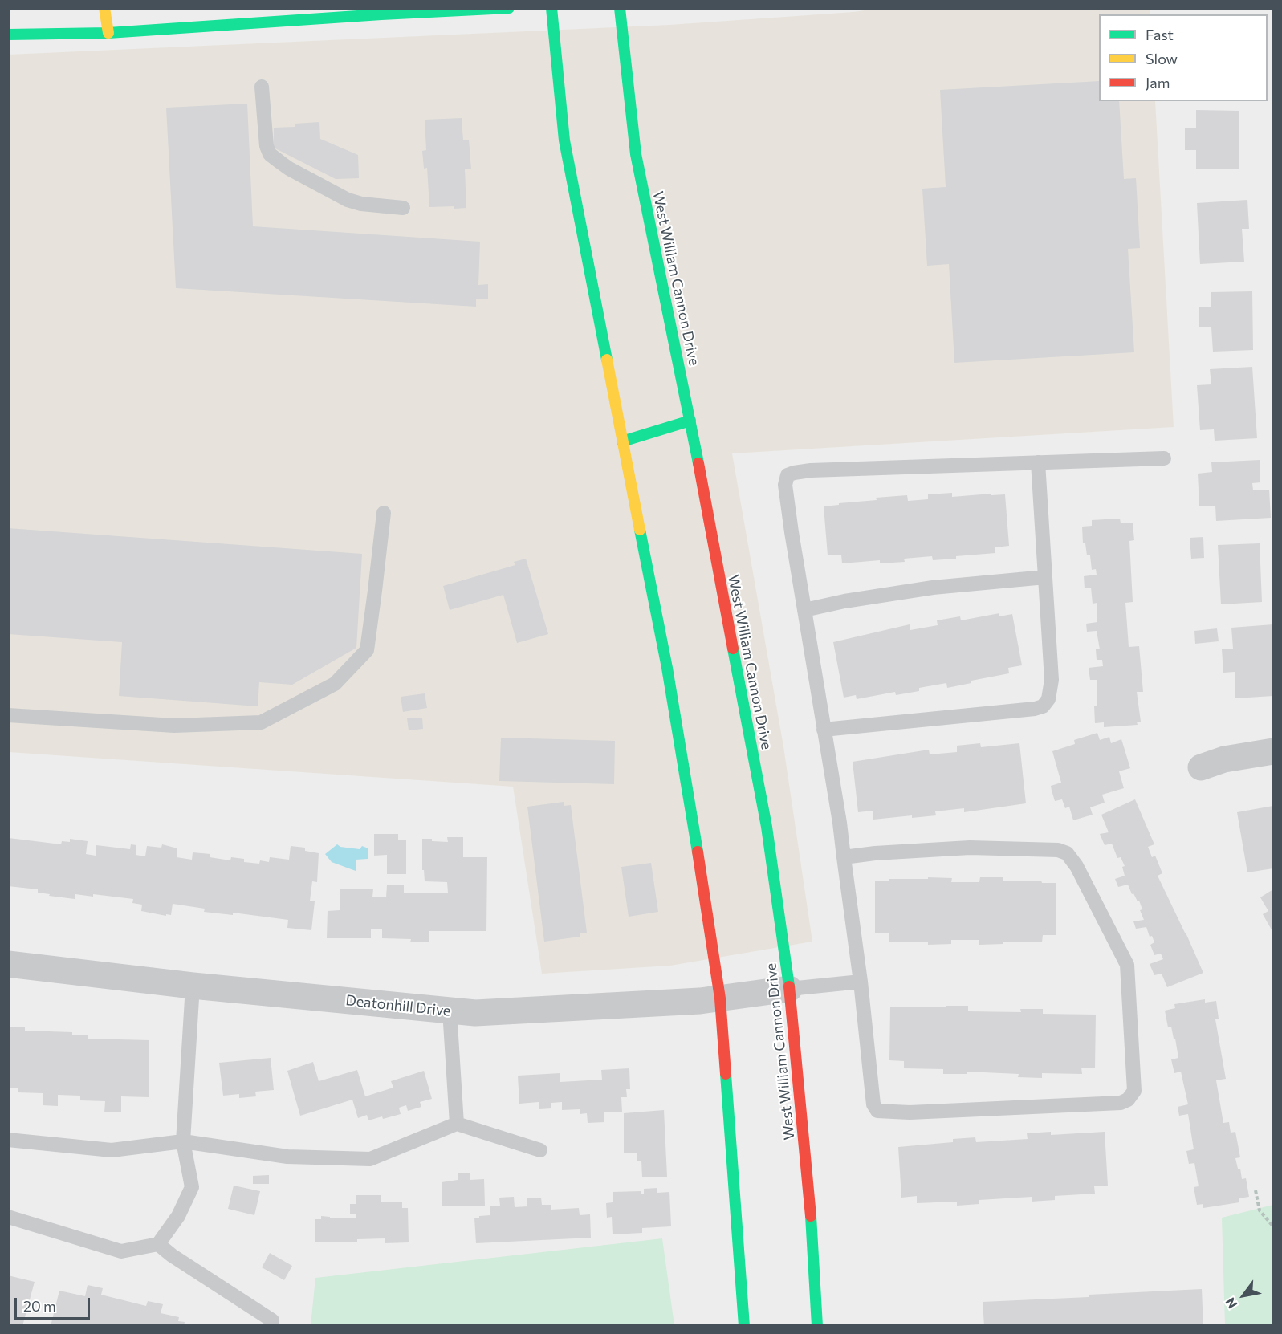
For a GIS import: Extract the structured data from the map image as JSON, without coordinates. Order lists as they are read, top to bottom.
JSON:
{
  "streets": {
    "main road": ["West William Cannon Drive"],
    "street": ["Deatonhill Drive"]
  },
  "crossings": [
    ["West William Cannon Drive", "Deatonhill Drive"]
  ],
  "legend": ["Fast", "Slow", "Jam"],
  "scale_bar": "20 m",
  "north": "bottom left"
}
